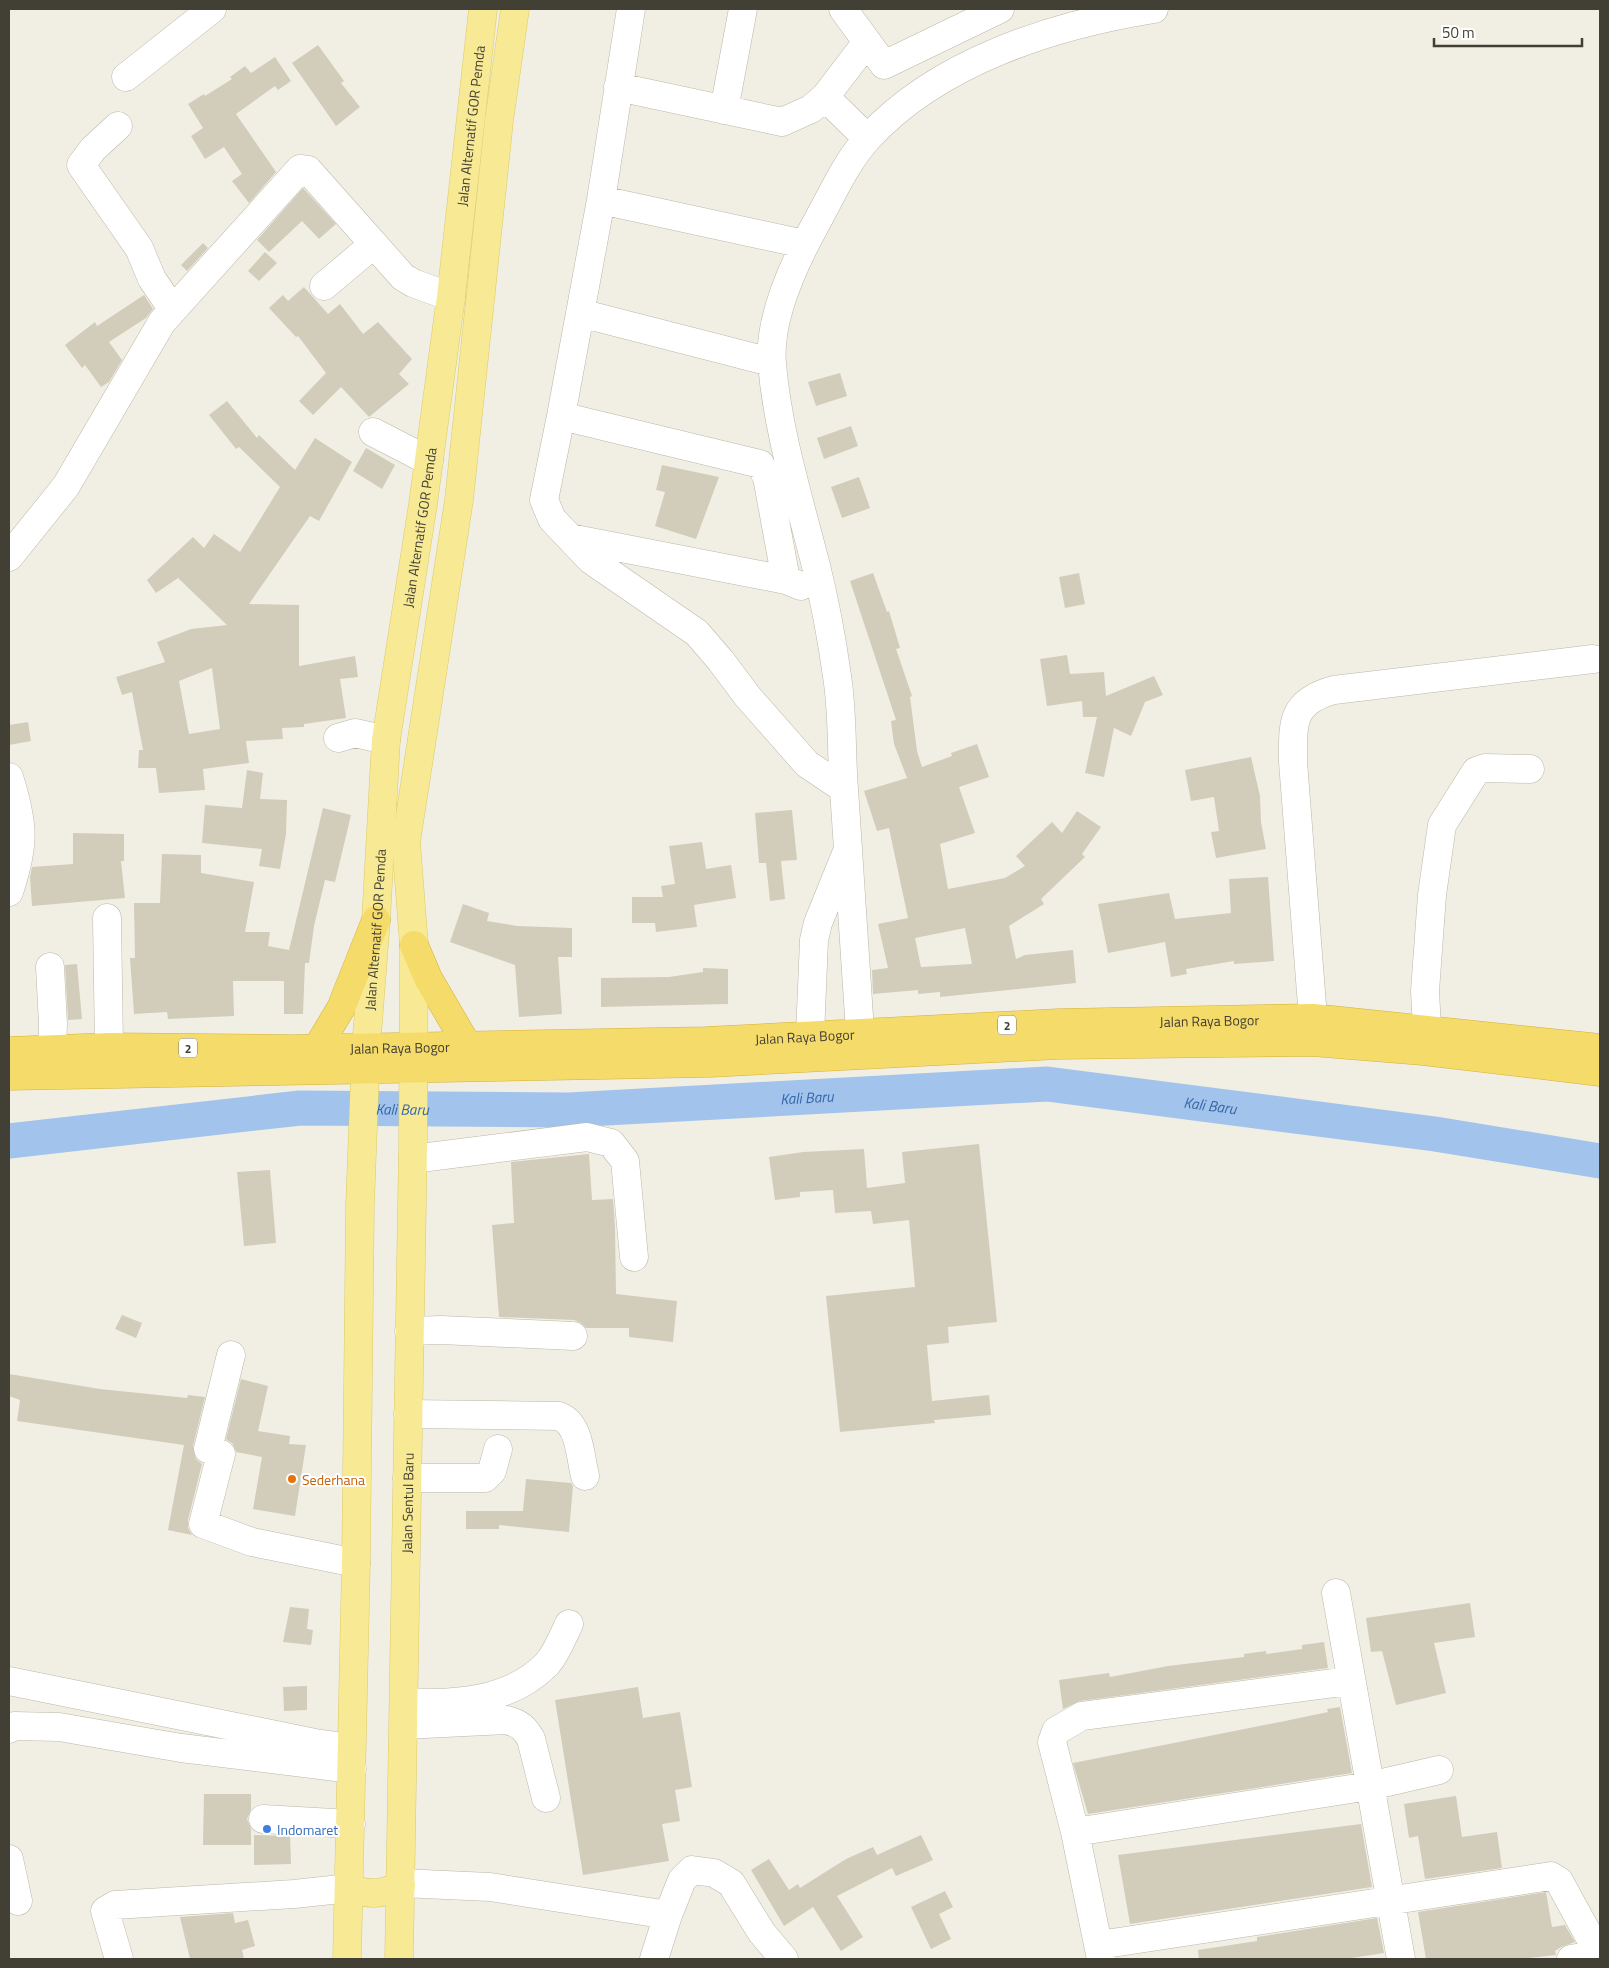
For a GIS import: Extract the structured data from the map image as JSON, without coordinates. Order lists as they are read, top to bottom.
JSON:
{
  "streets": {
    "highway": ["Jalan Raya Bogor", "2"],
    "main road": ["Jalan Alternatif GOR Pemda", "Jalan Sentul Baru"]
  },
  "crossings": [
    ["Jalan Alternatif GOR Pemda", "Jalan Raya Bogor"],
    ["Jalan Alternatif GOR Pemda", "Jalan Sentul Baru"],
    ["Jalan Raya Bogor", "Jalan Sentul Baru"]
  ],
  "water": ["Kali Baru"],
  "places": ["Sederhana", "Indomaret"],
  "scale_bar": "50 m"
}
